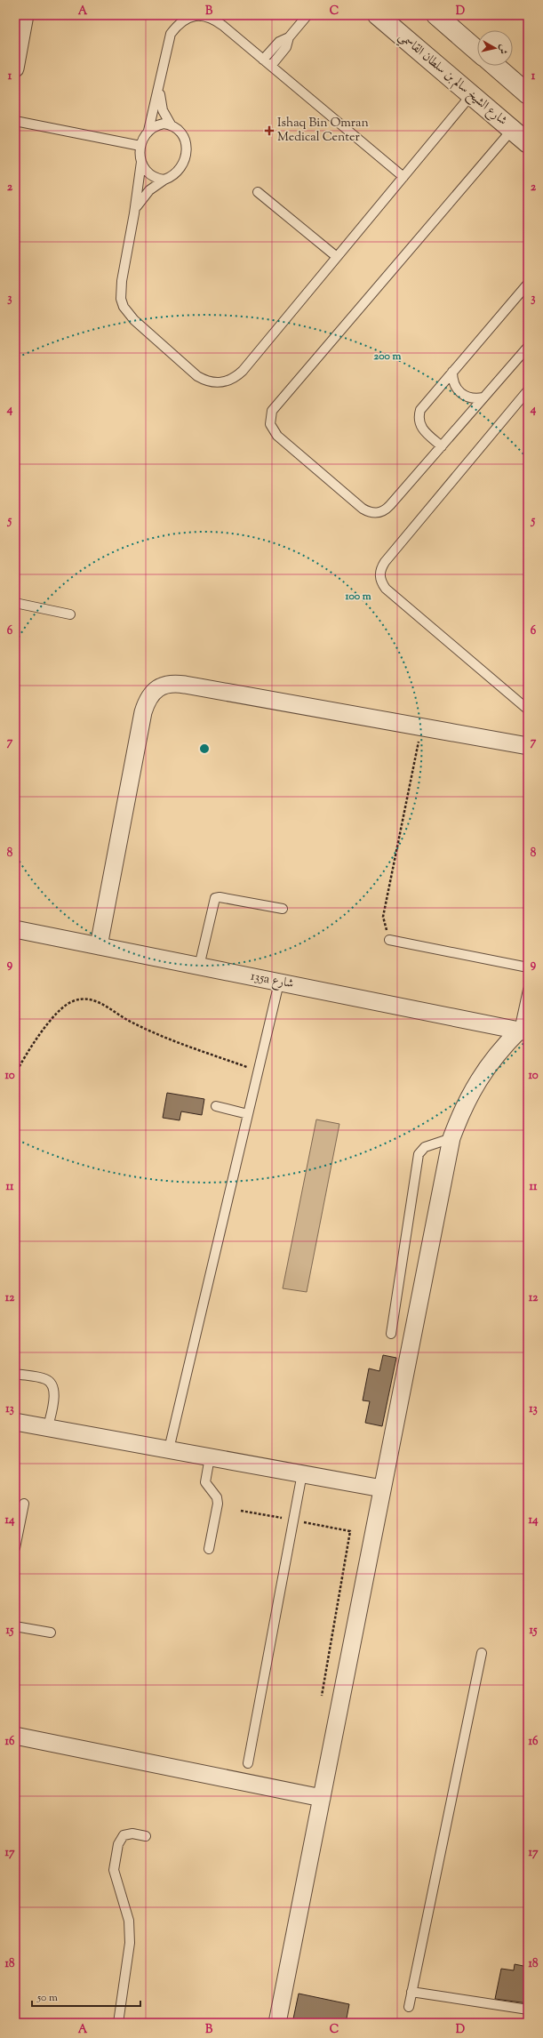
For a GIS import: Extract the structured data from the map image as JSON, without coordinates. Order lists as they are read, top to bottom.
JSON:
{
  "streets": {
    "street": ["شارع الشيخ سالم بن سلطان القاسمي", "135a شارع"]
  },
  "places": {
    "health": ["Ishaq Bin Omran Medical Center"]
  },
  "scale_bar": "50 m",
  "north": "right",
  "grid": {
    "columns": [
      "A",
      "B",
      "C",
      "D"
    ],
    "rows": [
      "1",
      "2",
      "3",
      "4",
      "5",
      "6",
      "7",
      "8",
      "9",
      "10",
      "11",
      "12",
      "13",
      "14",
      "15",
      "16",
      "17",
      "18"
    ]
  },
  "rings": ["200 m", "100 m"]
}
